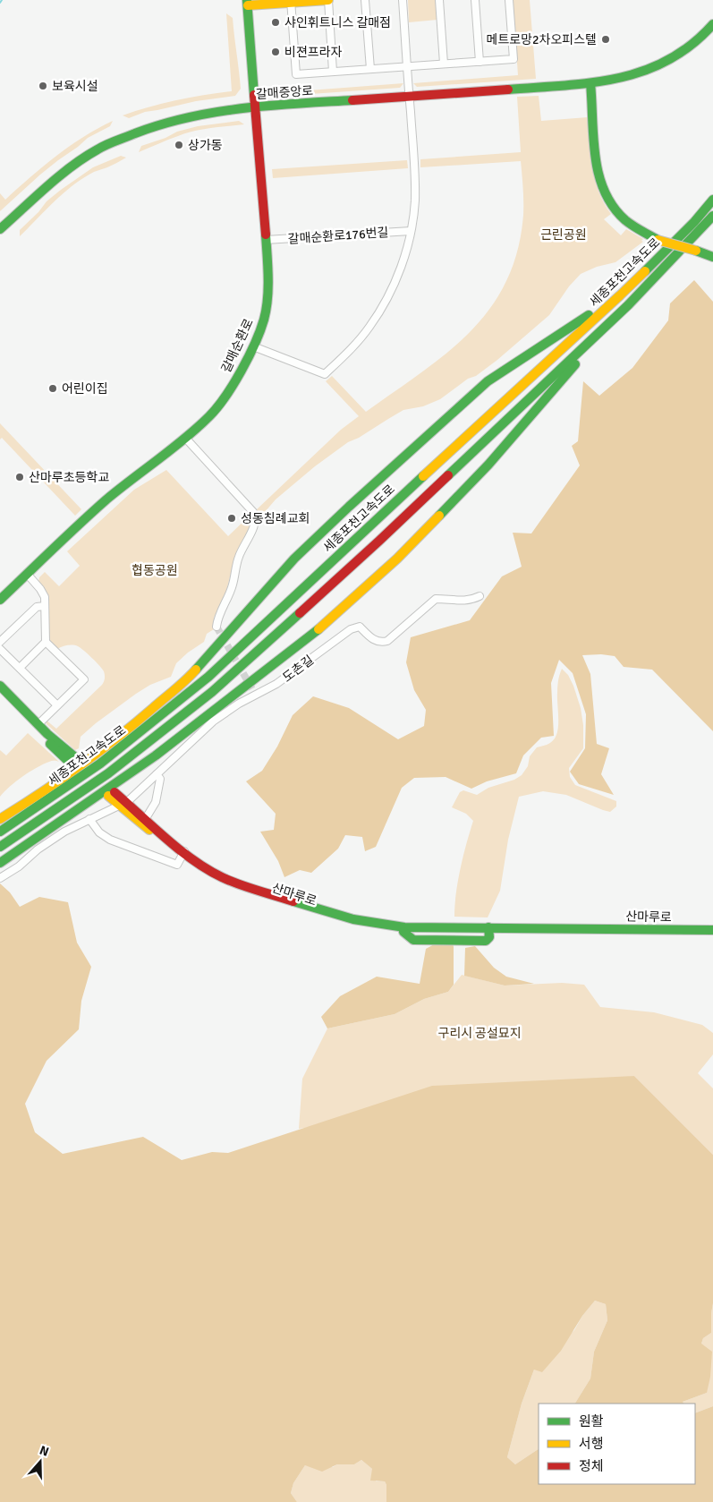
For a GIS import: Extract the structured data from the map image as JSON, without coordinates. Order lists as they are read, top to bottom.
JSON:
{
  "streets": {
    "main road": [
      "갈매중앙로",
      "세종포천고속도로",
      "갈매순환로",
      "산마루로"
    ],
    "street": ["갈매순환로176번길", "도촌길"]
  },
  "crossings": [
    ["갈매중앙로", "갈매순환로"],
    ["갈매순환로176번길", "갈매순환로"],
    ["도촌길", "산마루로"]
  ],
  "parks": ["근린공원", "협동공원", "구리시 공설묘지"],
  "places": [
    "샤인휘트니스 갈매점",
    "메트로망2차오피스텔",
    "비젼프라자",
    "보육시설",
    "상가동",
    "어린이집",
    "산마루초등학교",
    "성동침례교회"
  ],
  "legend": ["원활", "서행", "정체"],
  "north": "top"
}
